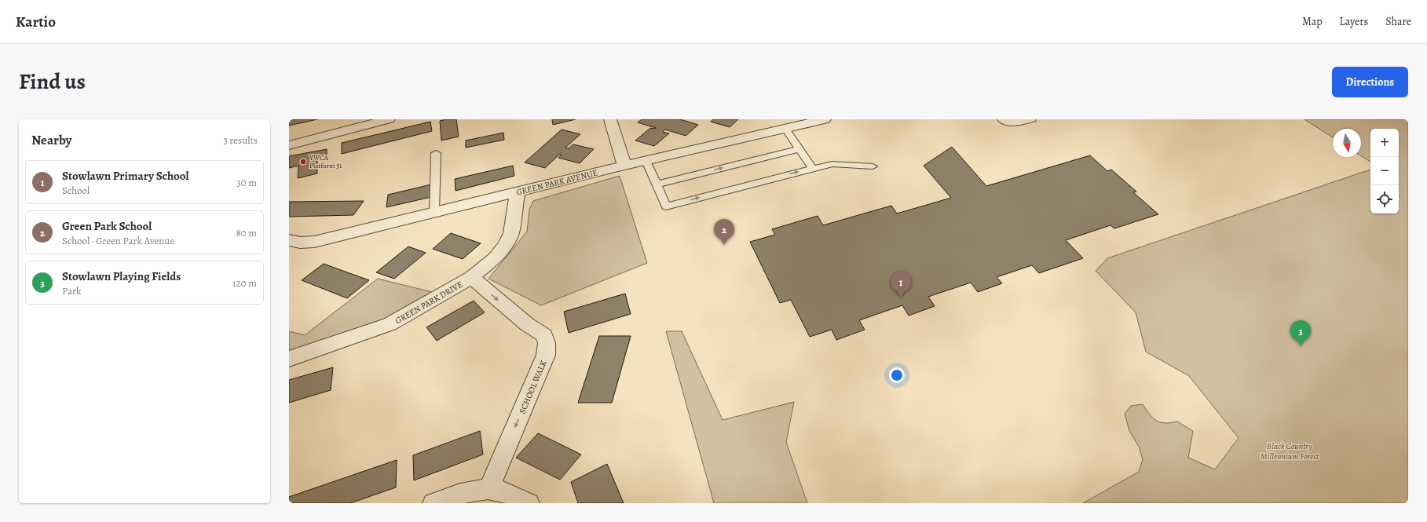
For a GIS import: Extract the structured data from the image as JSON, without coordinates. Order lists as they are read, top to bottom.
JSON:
{
  "streets": {
    "street": ["GREEN PARK AVENUE", "GREEN PARK DRIVE", "SCHOOL WALK"]
  },
  "crossings": [
    ["GREEN PARK AVENUE", "GREEN PARK DRIVE"],
    ["GREEN PARK DRIVE", "SCHOOL WALK"]
  ],
  "one_way": ["SCHOOL WALK"],
  "parks": ["Black Country Millennium Forest"],
  "places": ["YWCA - Platform 51"],
  "north": "bottom",
  "page": {
    "header": "Kartio",
    "nav": ["Map", "Layers", "Share"],
    "title": "Find us",
    "buttons": "Directions",
    "heading": ["Nearby", "3 results"],
    "map_buttons": ["+", "−"],
    "list": [
      {
        "mark": "1",
        "name": "Stowlawn Primary School",
        "note": "School",
        "value": "30 m"
      },
      {
        "mark": "2",
        "name": "Green Park School",
        "note": "School · Green Park Avenue",
        "value": "80 m"
      },
      {
        "mark": "3",
        "name": "Stowlawn Playing Fields",
        "note": "Park",
        "value": "120 m"
      }
    ],
    "pins": ["2", "1", "3"]
  }
}
